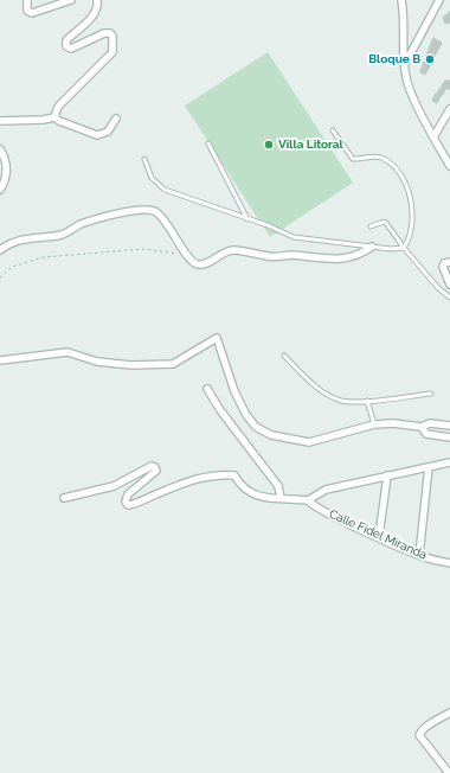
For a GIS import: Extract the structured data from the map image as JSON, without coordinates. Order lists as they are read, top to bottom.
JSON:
{
  "streets": {
    "street": ["Calle Fidel Miranda"]
  },
  "places": ["Bloque B", "Villa Litoral"]
}
